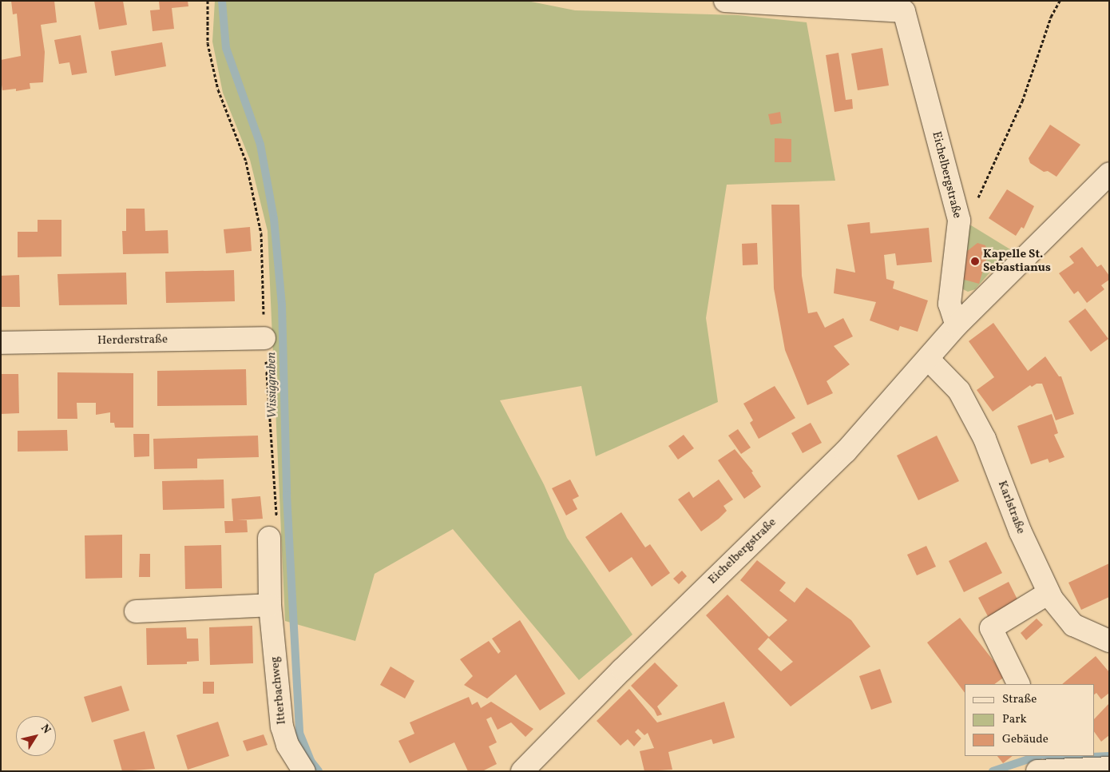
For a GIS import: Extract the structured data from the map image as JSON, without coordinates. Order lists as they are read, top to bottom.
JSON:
{
  "streets": {
    "street": [
      "Eichelbergstraße",
      "Herderstraße",
      "Karlstraße",
      "Itterbachweg"
    ]
  },
  "crossings": [
    ["Eichelbergstraße", "Karlstraße"]
  ],
  "water": ["Wissiggraben"],
  "places": ["Kapelle St. Sebastianus"],
  "legend": ["Straße", "Park", "Gebäude"],
  "north": "top right"
}
